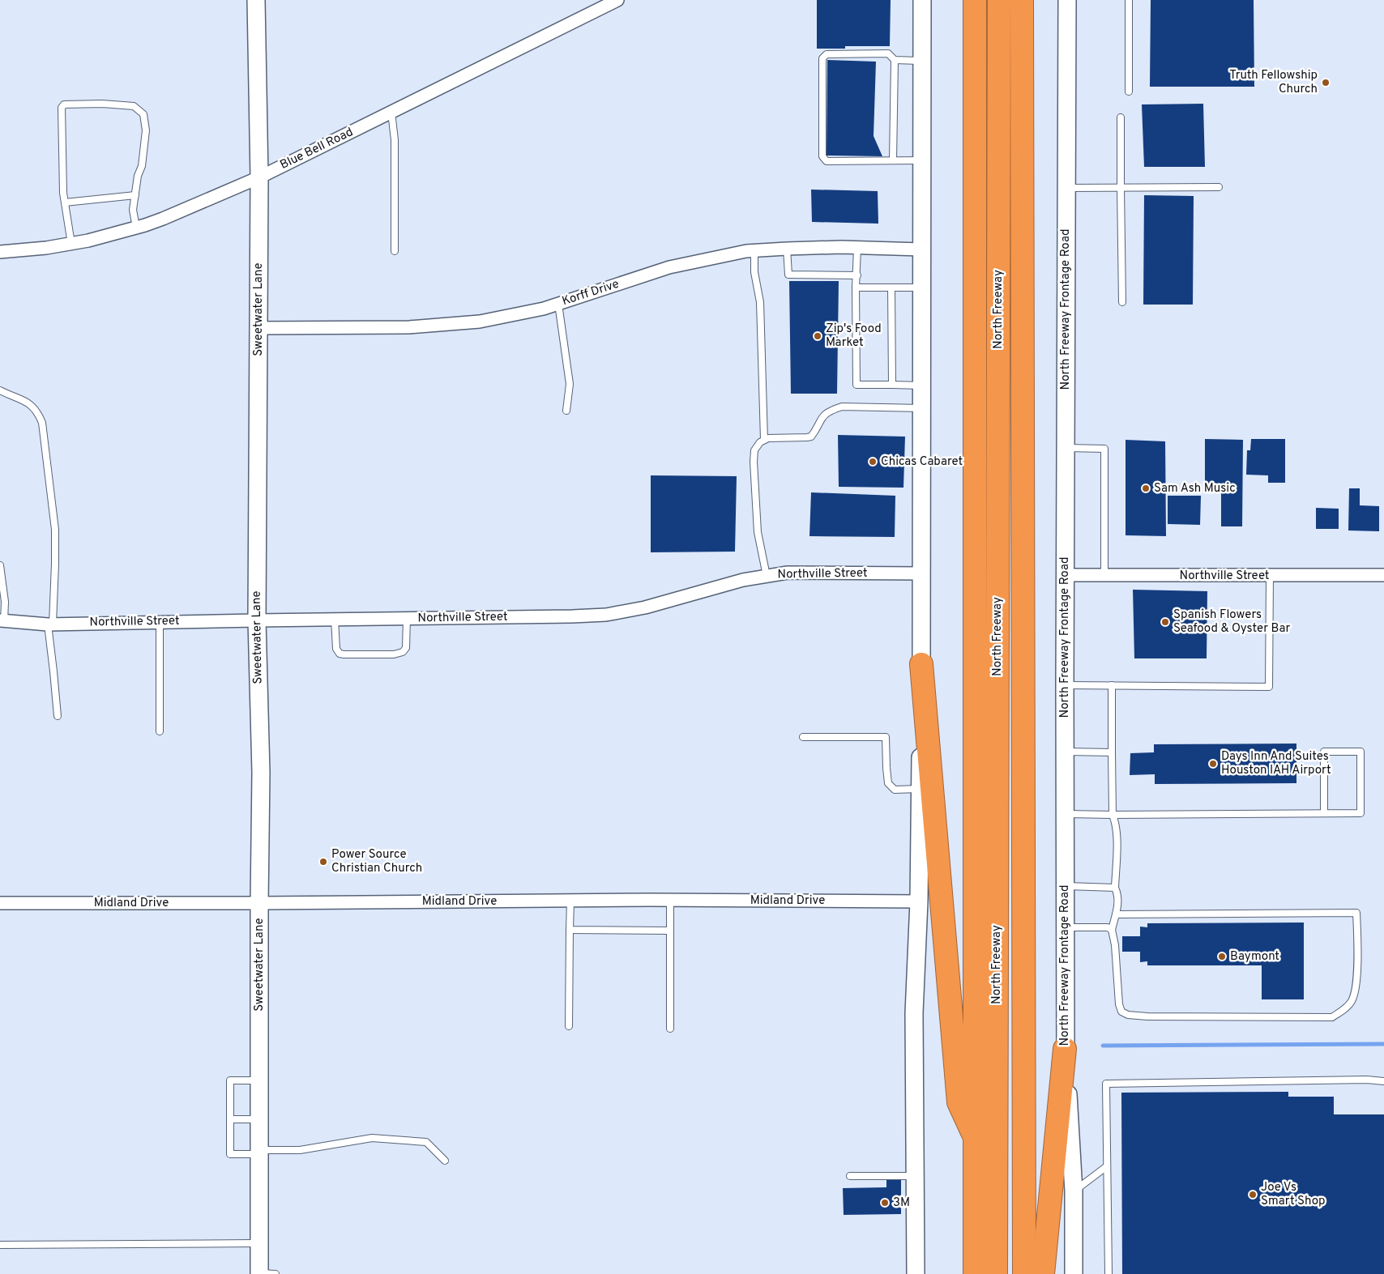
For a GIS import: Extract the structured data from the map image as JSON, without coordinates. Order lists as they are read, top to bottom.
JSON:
{
  "streets": {
    "highway": ["North Freeway"],
    "main road": ["Sweetwater Lane", "North Freeway Frontage Road"],
    "street": [
      "Blue Bell Road",
      "Korff Drive",
      "Northville Street",
      "Midland Drive"
    ]
  },
  "crossings": [
    ["Blue Bell Road", "Sweetwater Lane"],
    ["Korff Drive", "Sweetwater Lane"],
    ["Sweetwater Lane", "Northville Street"],
    ["Sweetwater Lane", "Midland Drive"],
    ["North Freeway Frontage Road", "Northville Street"]
  ],
  "places": [
    "Truth Fellowship Church",
    "Zip's Food Market",
    "Chicas Cabaret",
    "Sam Ash Music",
    "Spanish Flowers Seafood & Oyster Bar",
    "Days Inn And Suites Houston IAH Airport",
    "Power Source Christian Church",
    "Baymont",
    "Joe Vs Smart Shop",
    "3M"
  ]
}
